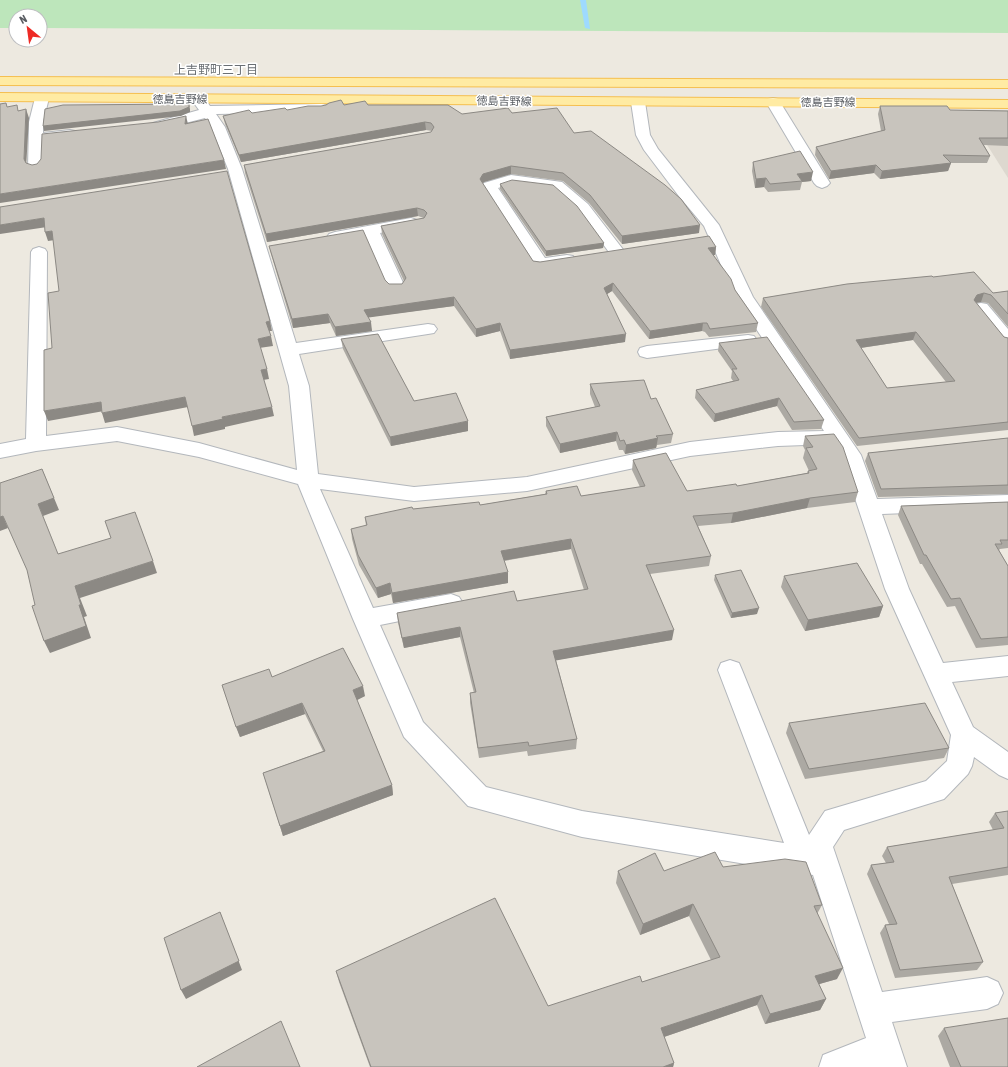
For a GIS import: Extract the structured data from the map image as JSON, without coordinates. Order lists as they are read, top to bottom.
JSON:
{
  "streets": {
    "main road": ["徳島吉野線"]
  },
  "districts": ["上吉野町三丁目"],
  "north": "top left"
}
